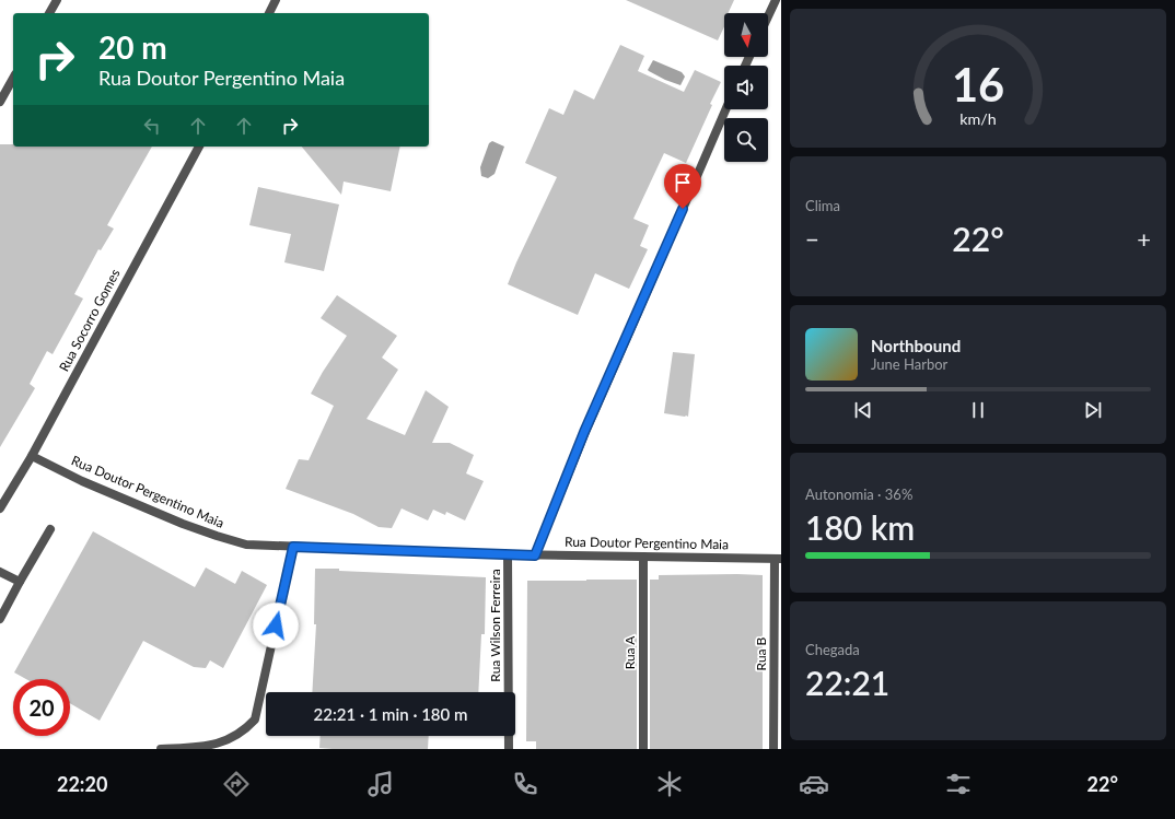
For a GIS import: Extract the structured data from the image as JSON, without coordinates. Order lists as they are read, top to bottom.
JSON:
{
  "streets": {
    "street": [
      "Rua Socorro Gomes",
      "Rua Doutor Pergentino Maia",
      "Rua Wilson Ferreira",
      "Rua A",
      "Rua B"
    ]
  },
  "crossings": [
    ["Rua Socorro Gomes", "Rua Doutor Pergentino Maia"],
    ["Rua Doutor Pergentino Maia", "Rua Wilson Ferreira"],
    ["Rua Doutor Pergentino Maia", "Rua A"],
    ["Rua Doutor Pergentino Maia", "Rua B"]
  ],
  "north": "bottom",
  "page": {
    "turn": ["20 m", "Rua Doutor Pergentino Maia"],
    "tile": [
      "Clima",
      ["Autonomia · 36%", "180 km"],
      ["Chegada", "22:21"]
    ],
    "heat": ["−", "22°", "+"],
    "song": ["Northbound", "June Harbor"],
    "limit": "20",
    "trip": "22:21 · 1 min · 180 m",
    "tabs": ["22:20", "22°"],
    "gauge": ["16", "km/h"]
  }
}
